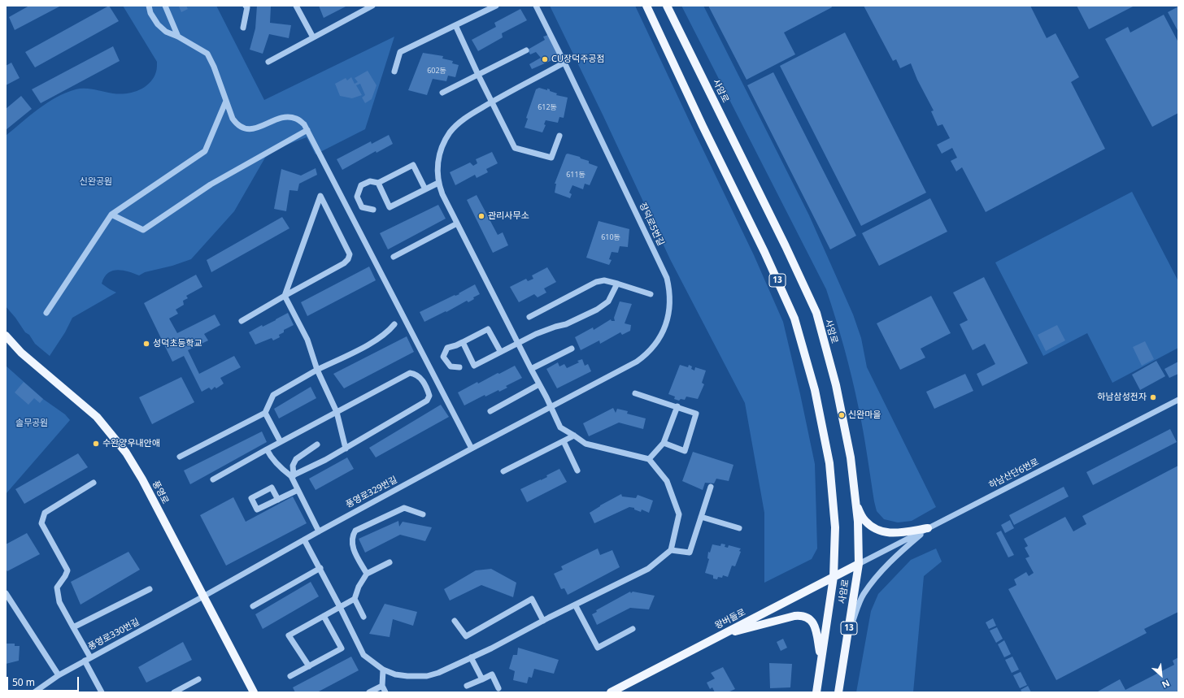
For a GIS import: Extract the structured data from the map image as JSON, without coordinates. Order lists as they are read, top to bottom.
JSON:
{
  "streets": {
    "main road": [
      "사암로",
      "13",
      "풍영로",
      "왕버들로"
    ],
    "street": [
      "장덕로5번길",
      "하남산단6번로",
      "풍영로329번길",
      "풍영로330번길"
    ]
  },
  "crossings": [
    ["사암로", "하남산단6번로"],
    ["사암로", "왕버들로"],
    ["장덕로5번길", "풍영로329번길"],
    ["하남산단6번로", "왕버들로"],
    ["풍영로", "풍영로329번길"],
    ["풍영로", "풍영로330번길"],
    ["풍영로329번길", "풍영로330번길"]
  ],
  "parks": ["신완공원", "솔무공원"],
  "places": [
    "CU장덕주공점",
    "관리사무소",
    "성덕초등학교",
    "하남삼성전자",
    "신완마을",
    "수완양우내안애"
  ],
  "house_numbers": [
    "602동",
    "612동",
    "611동",
    "610동"
  ],
  "scale_bar": "50 m",
  "north": "bottom right"
}
